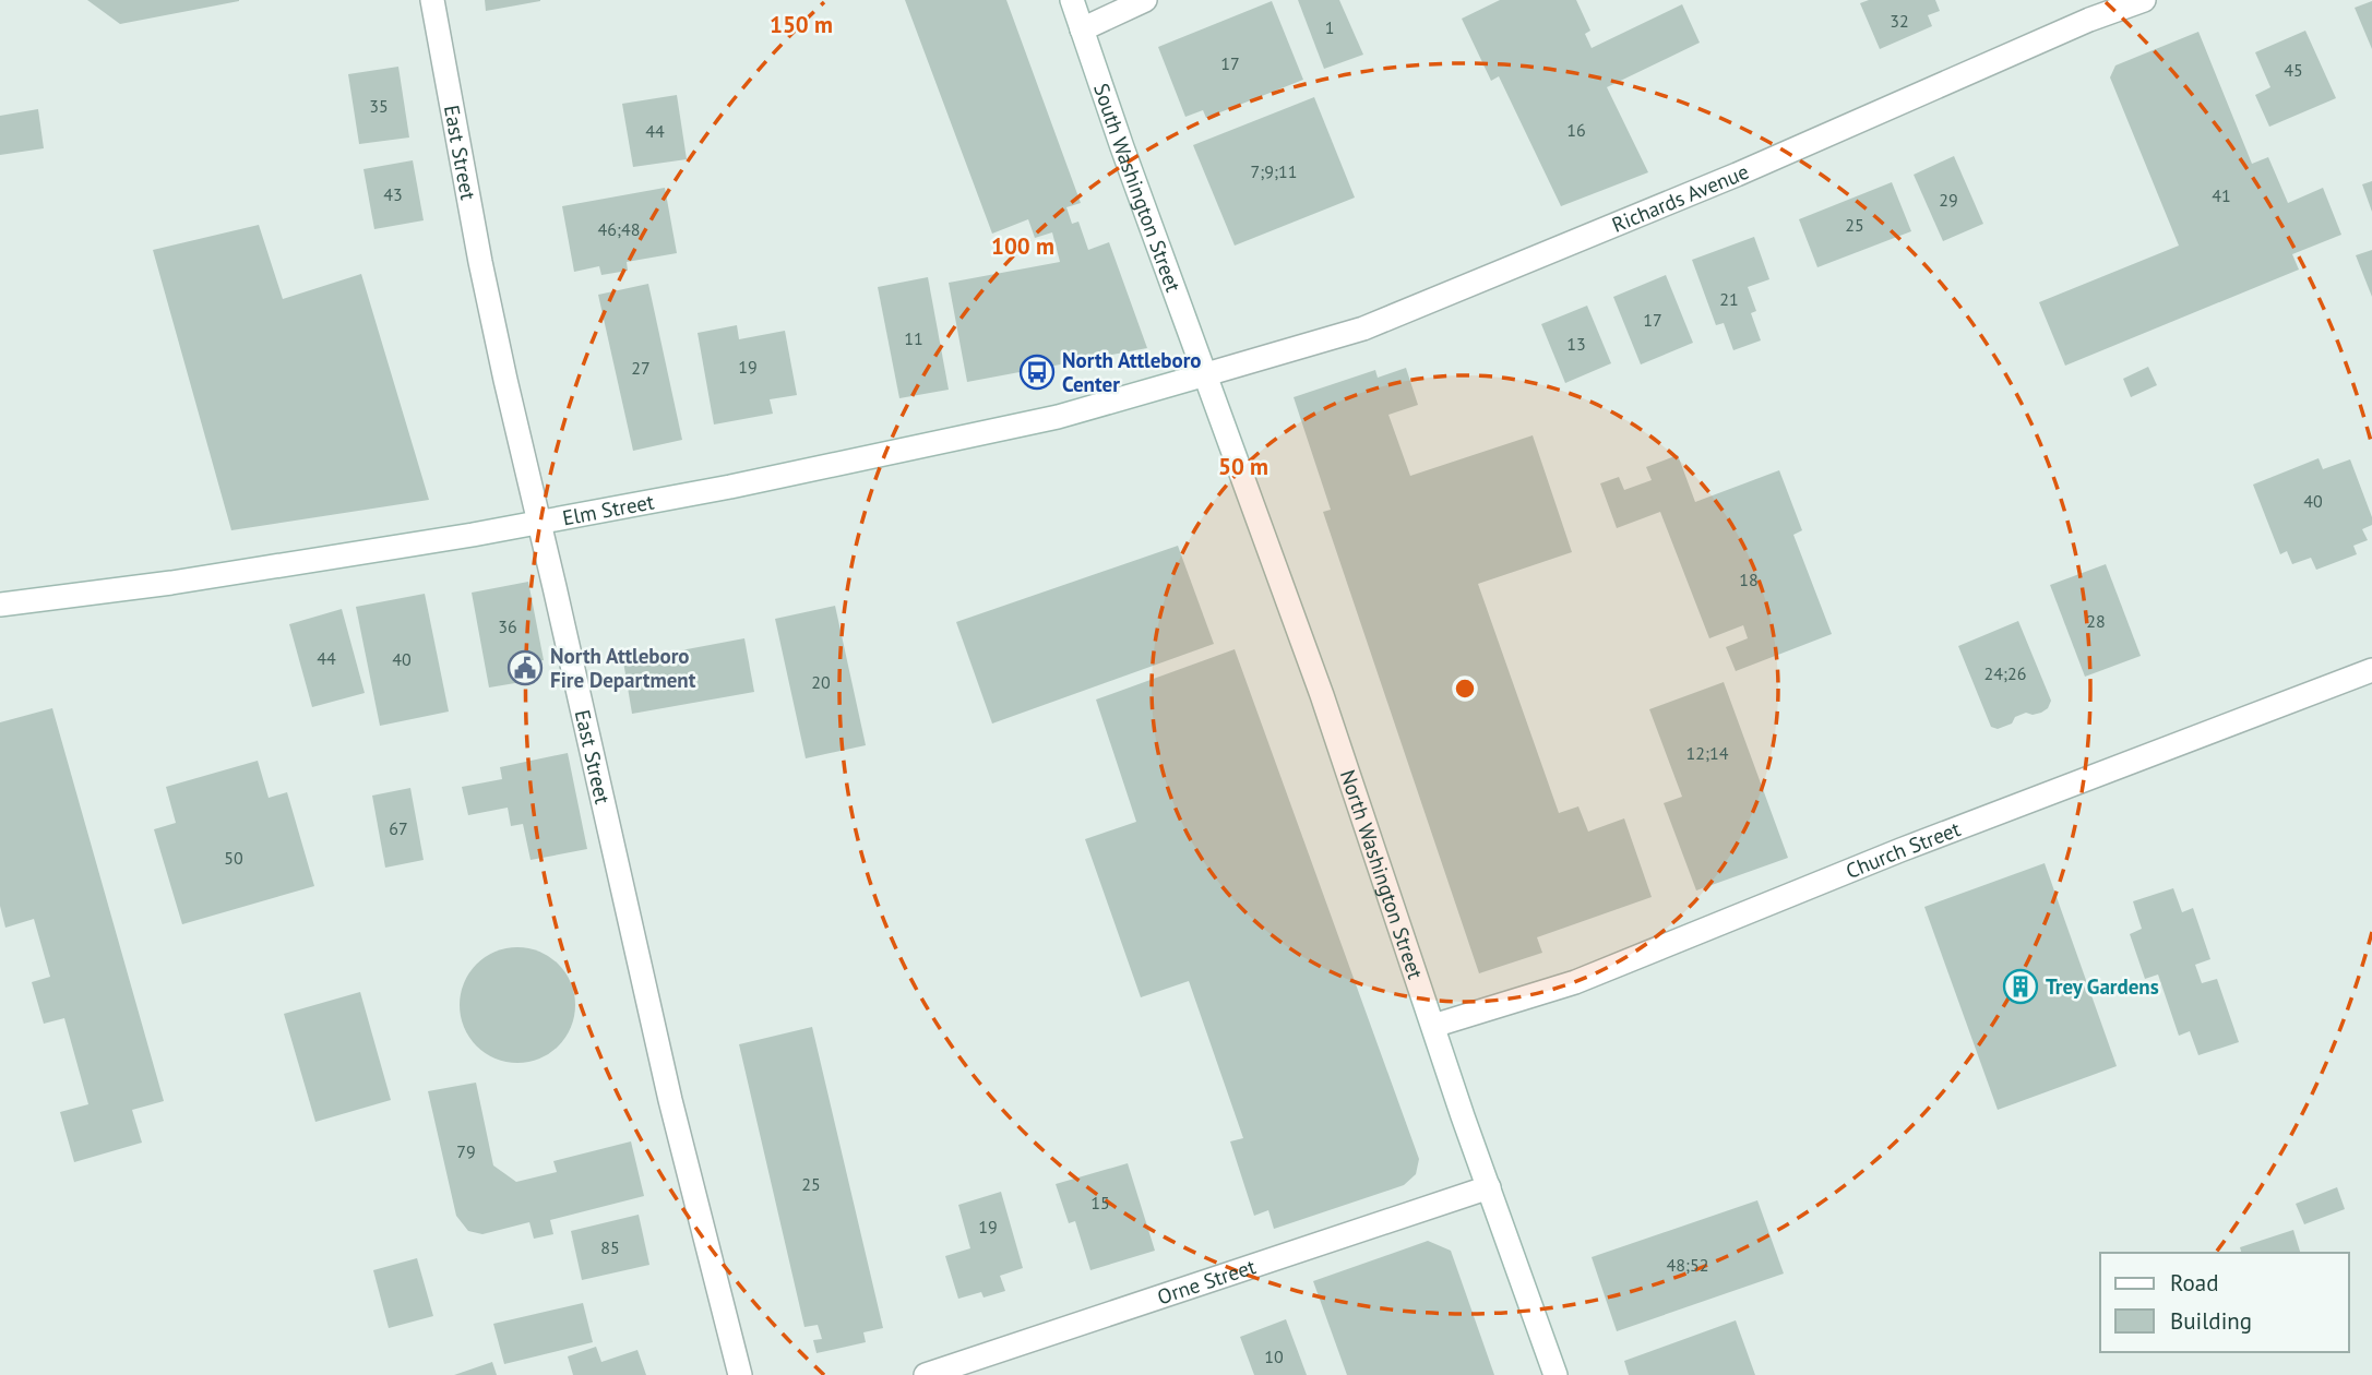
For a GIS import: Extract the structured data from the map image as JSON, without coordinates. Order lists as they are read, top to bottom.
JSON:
{
  "streets": {
    "street": [
      "East Street",
      "South Washington Street",
      "Richards Avenue",
      "Elm Street",
      "Church Street",
      "North Washington Street",
      "Orne Street"
    ]
  },
  "crossings": [
    ["East Street", "Elm Street"],
    ["South Washington Street", "Richards Avenue"],
    ["South Washington Street", "Elm Street"],
    ["South Washington Street", "North Washington Street"],
    ["Richards Avenue", "Elm Street"],
    ["Richards Avenue", "North Washington Street"],
    ["Elm Street", "North Washington Street"],
    ["Church Street", "North Washington Street"],
    ["North Washington Street", "Orne Street"]
  ],
  "places": {
    "bus stop": ["North Attleboro Center"],
    "public building": ["North Attleboro Fire Department"],
    "building": ["Trey Gardens"]
  },
  "house_numbers": [
    "32",
    "1",
    "17",
    "45",
    "35",
    "16",
    "44",
    "7;9;11",
    "43",
    "41",
    "29",
    "25",
    "46;48",
    "21",
    "17",
    "11",
    "13",
    "19",
    "27",
    "40",
    "18",
    "28",
    "36",
    "44",
    "40",
    "24;26",
    "20",
    "12;14",
    "67",
    "50",
    "79",
    "25",
    "15",
    "19",
    "85",
    "48;52",
    "10"
  ],
  "legend": ["Road", "Building"],
  "rings": ["150 m", "100 m", "50 m"]
}
